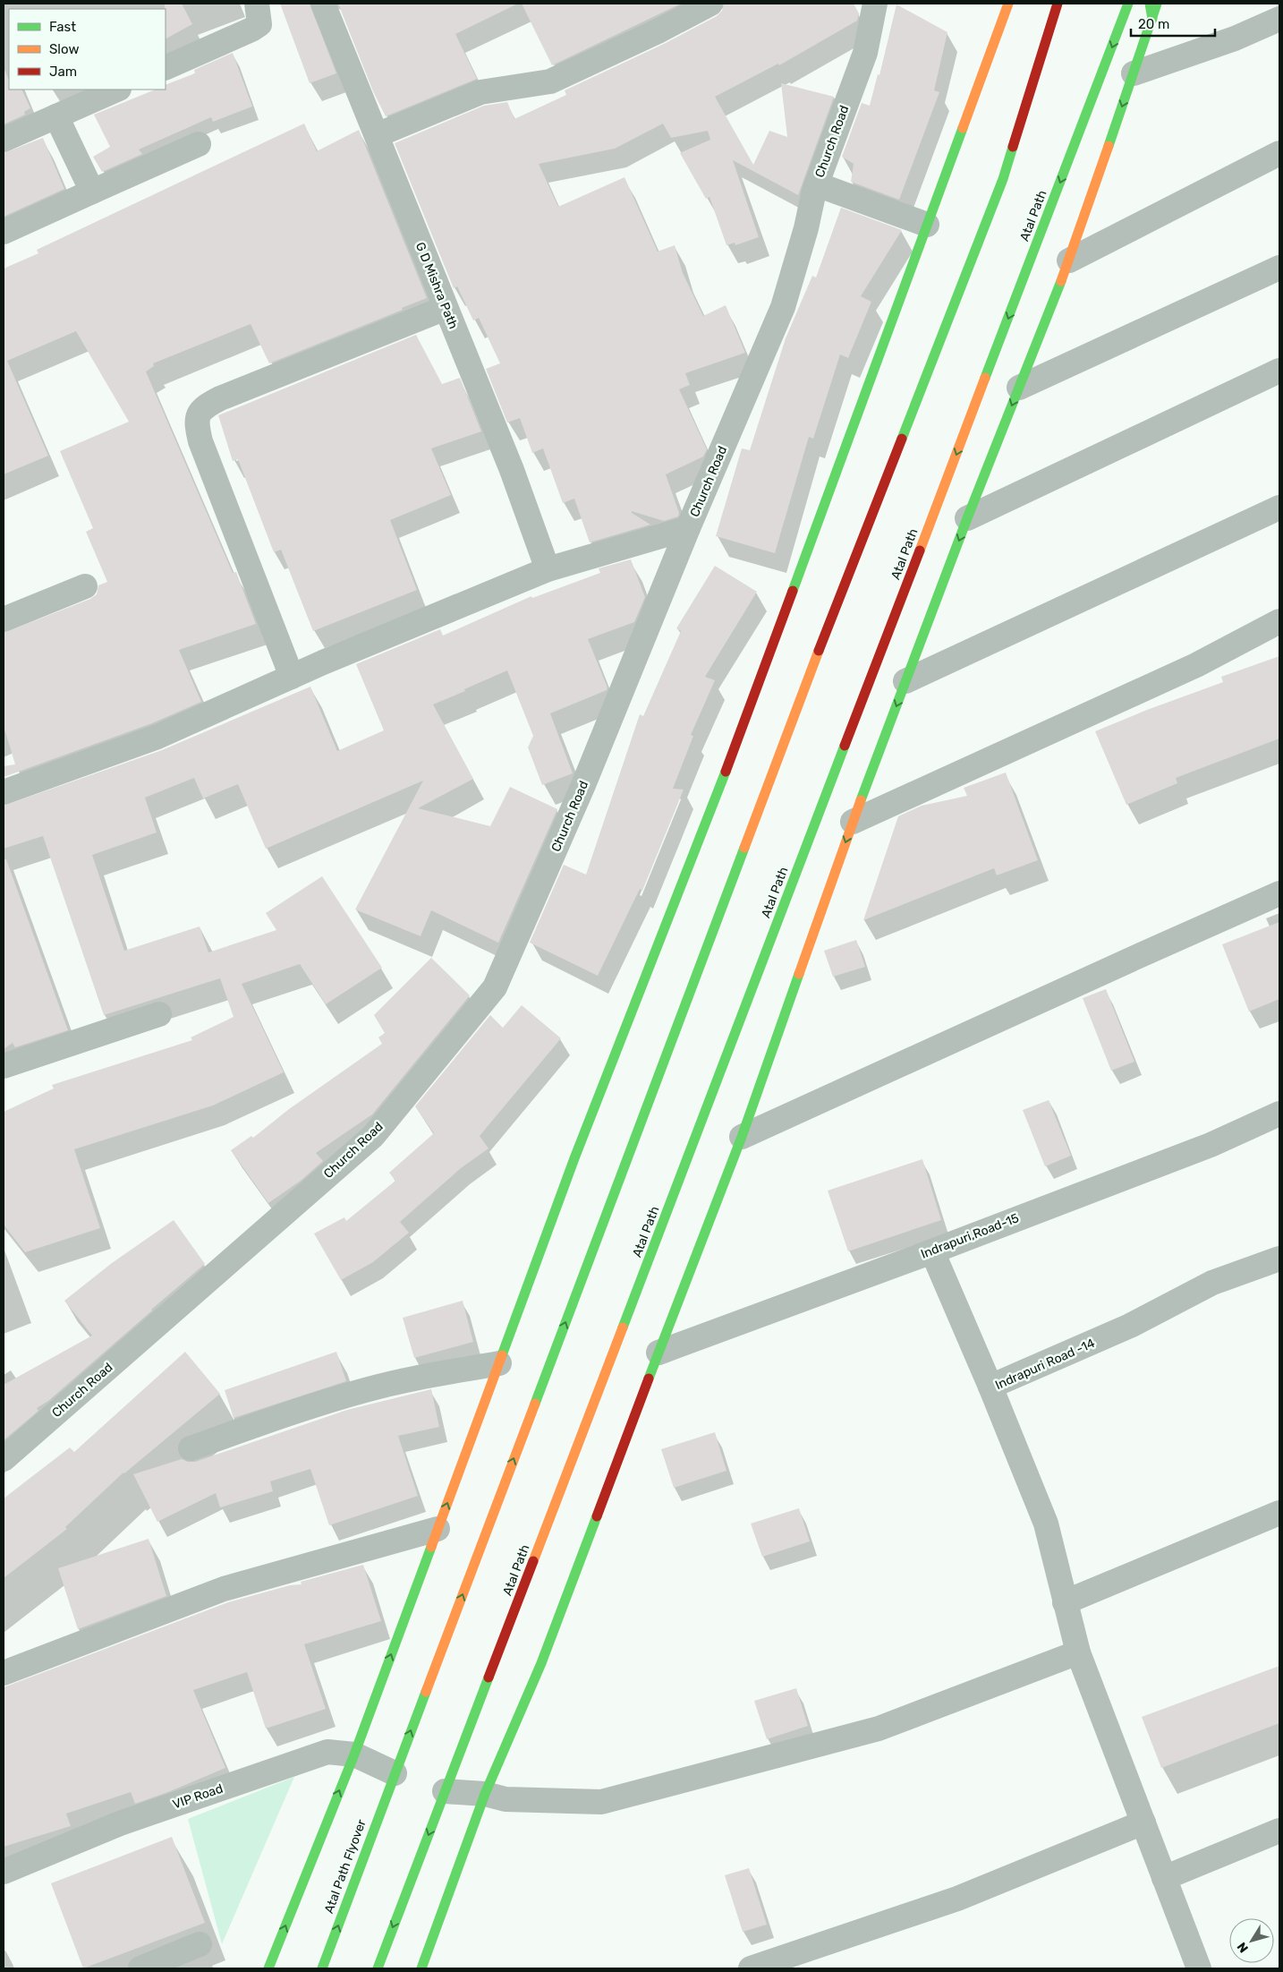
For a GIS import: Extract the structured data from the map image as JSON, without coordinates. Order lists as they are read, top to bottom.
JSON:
{
  "streets": {
    "street": [
      "Church Road",
      "Atal Path",
      "G D Mishra Path",
      "Indrapuri,Road-15",
      "Indrapuri Road -14",
      "VIP Road",
      "Atal Path Flyover"
    ]
  },
  "crossings": [
    ["VIP Road", "Atal Path Flyover"]
  ],
  "legend": ["Fast", "Slow", "Jam"],
  "scale_bar": "20 m",
  "north": "bottom left"
}
